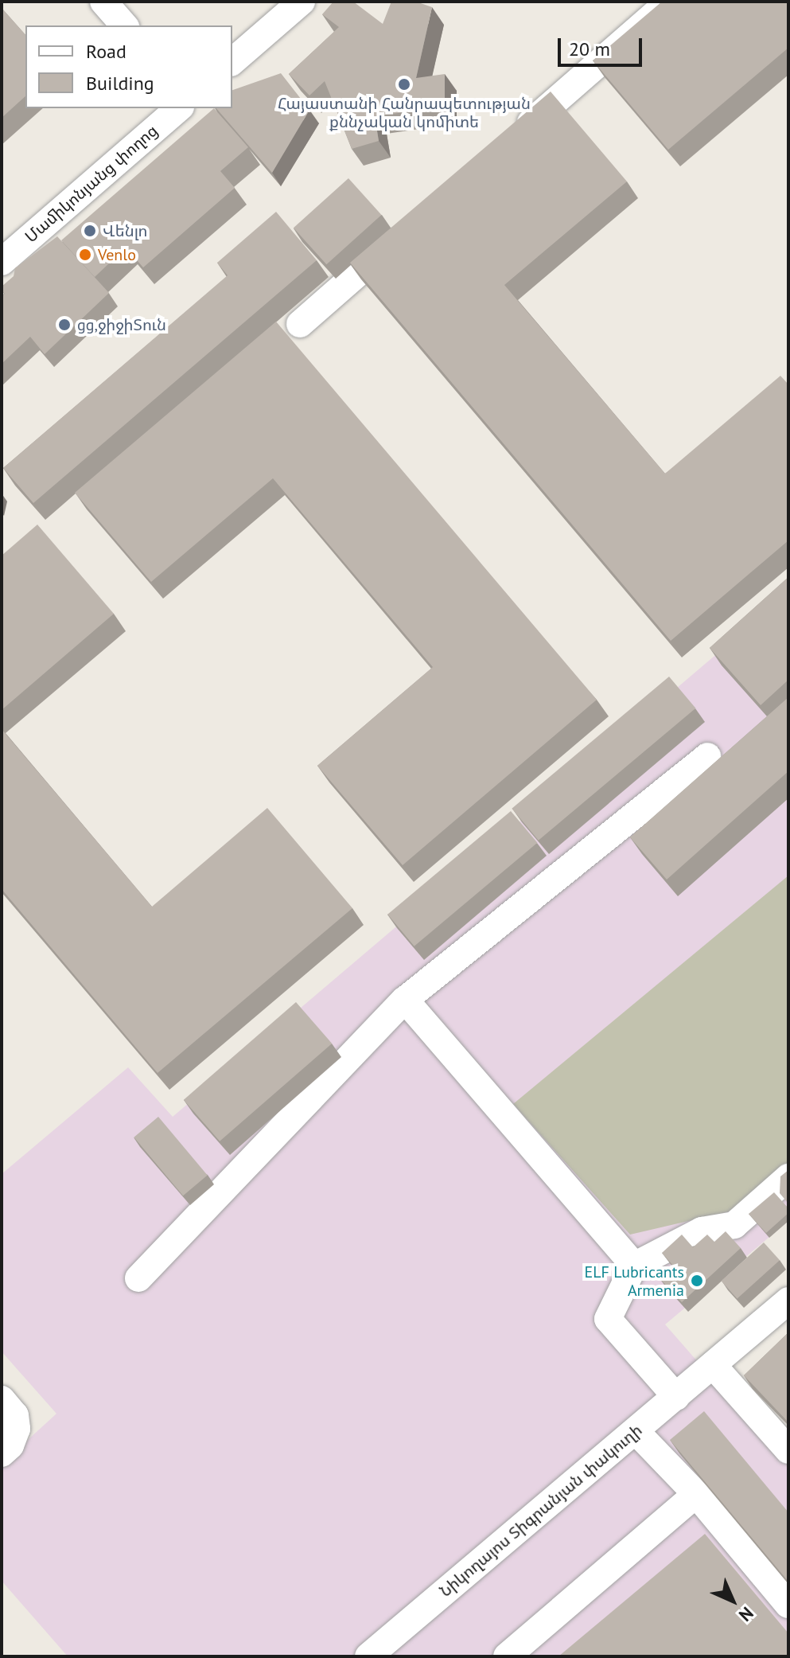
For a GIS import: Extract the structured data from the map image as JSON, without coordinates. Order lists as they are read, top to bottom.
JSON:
{
  "streets": {
    "street": ["Մամիկոնյանց փողոց", "Նիկողայոս Տիգրանյան փակուղի"]
  },
  "places": [
    "Հայաստանի Հանրապետության քննչական կոմիտե",
    "Վենլո",
    "Venlo",
    "gg,ջիջիՏուն",
    "ELF Lubricants Armenia"
  ],
  "legend": ["Road", "Building"],
  "scale_bar": "20 m",
  "north": "bottom right"
}
